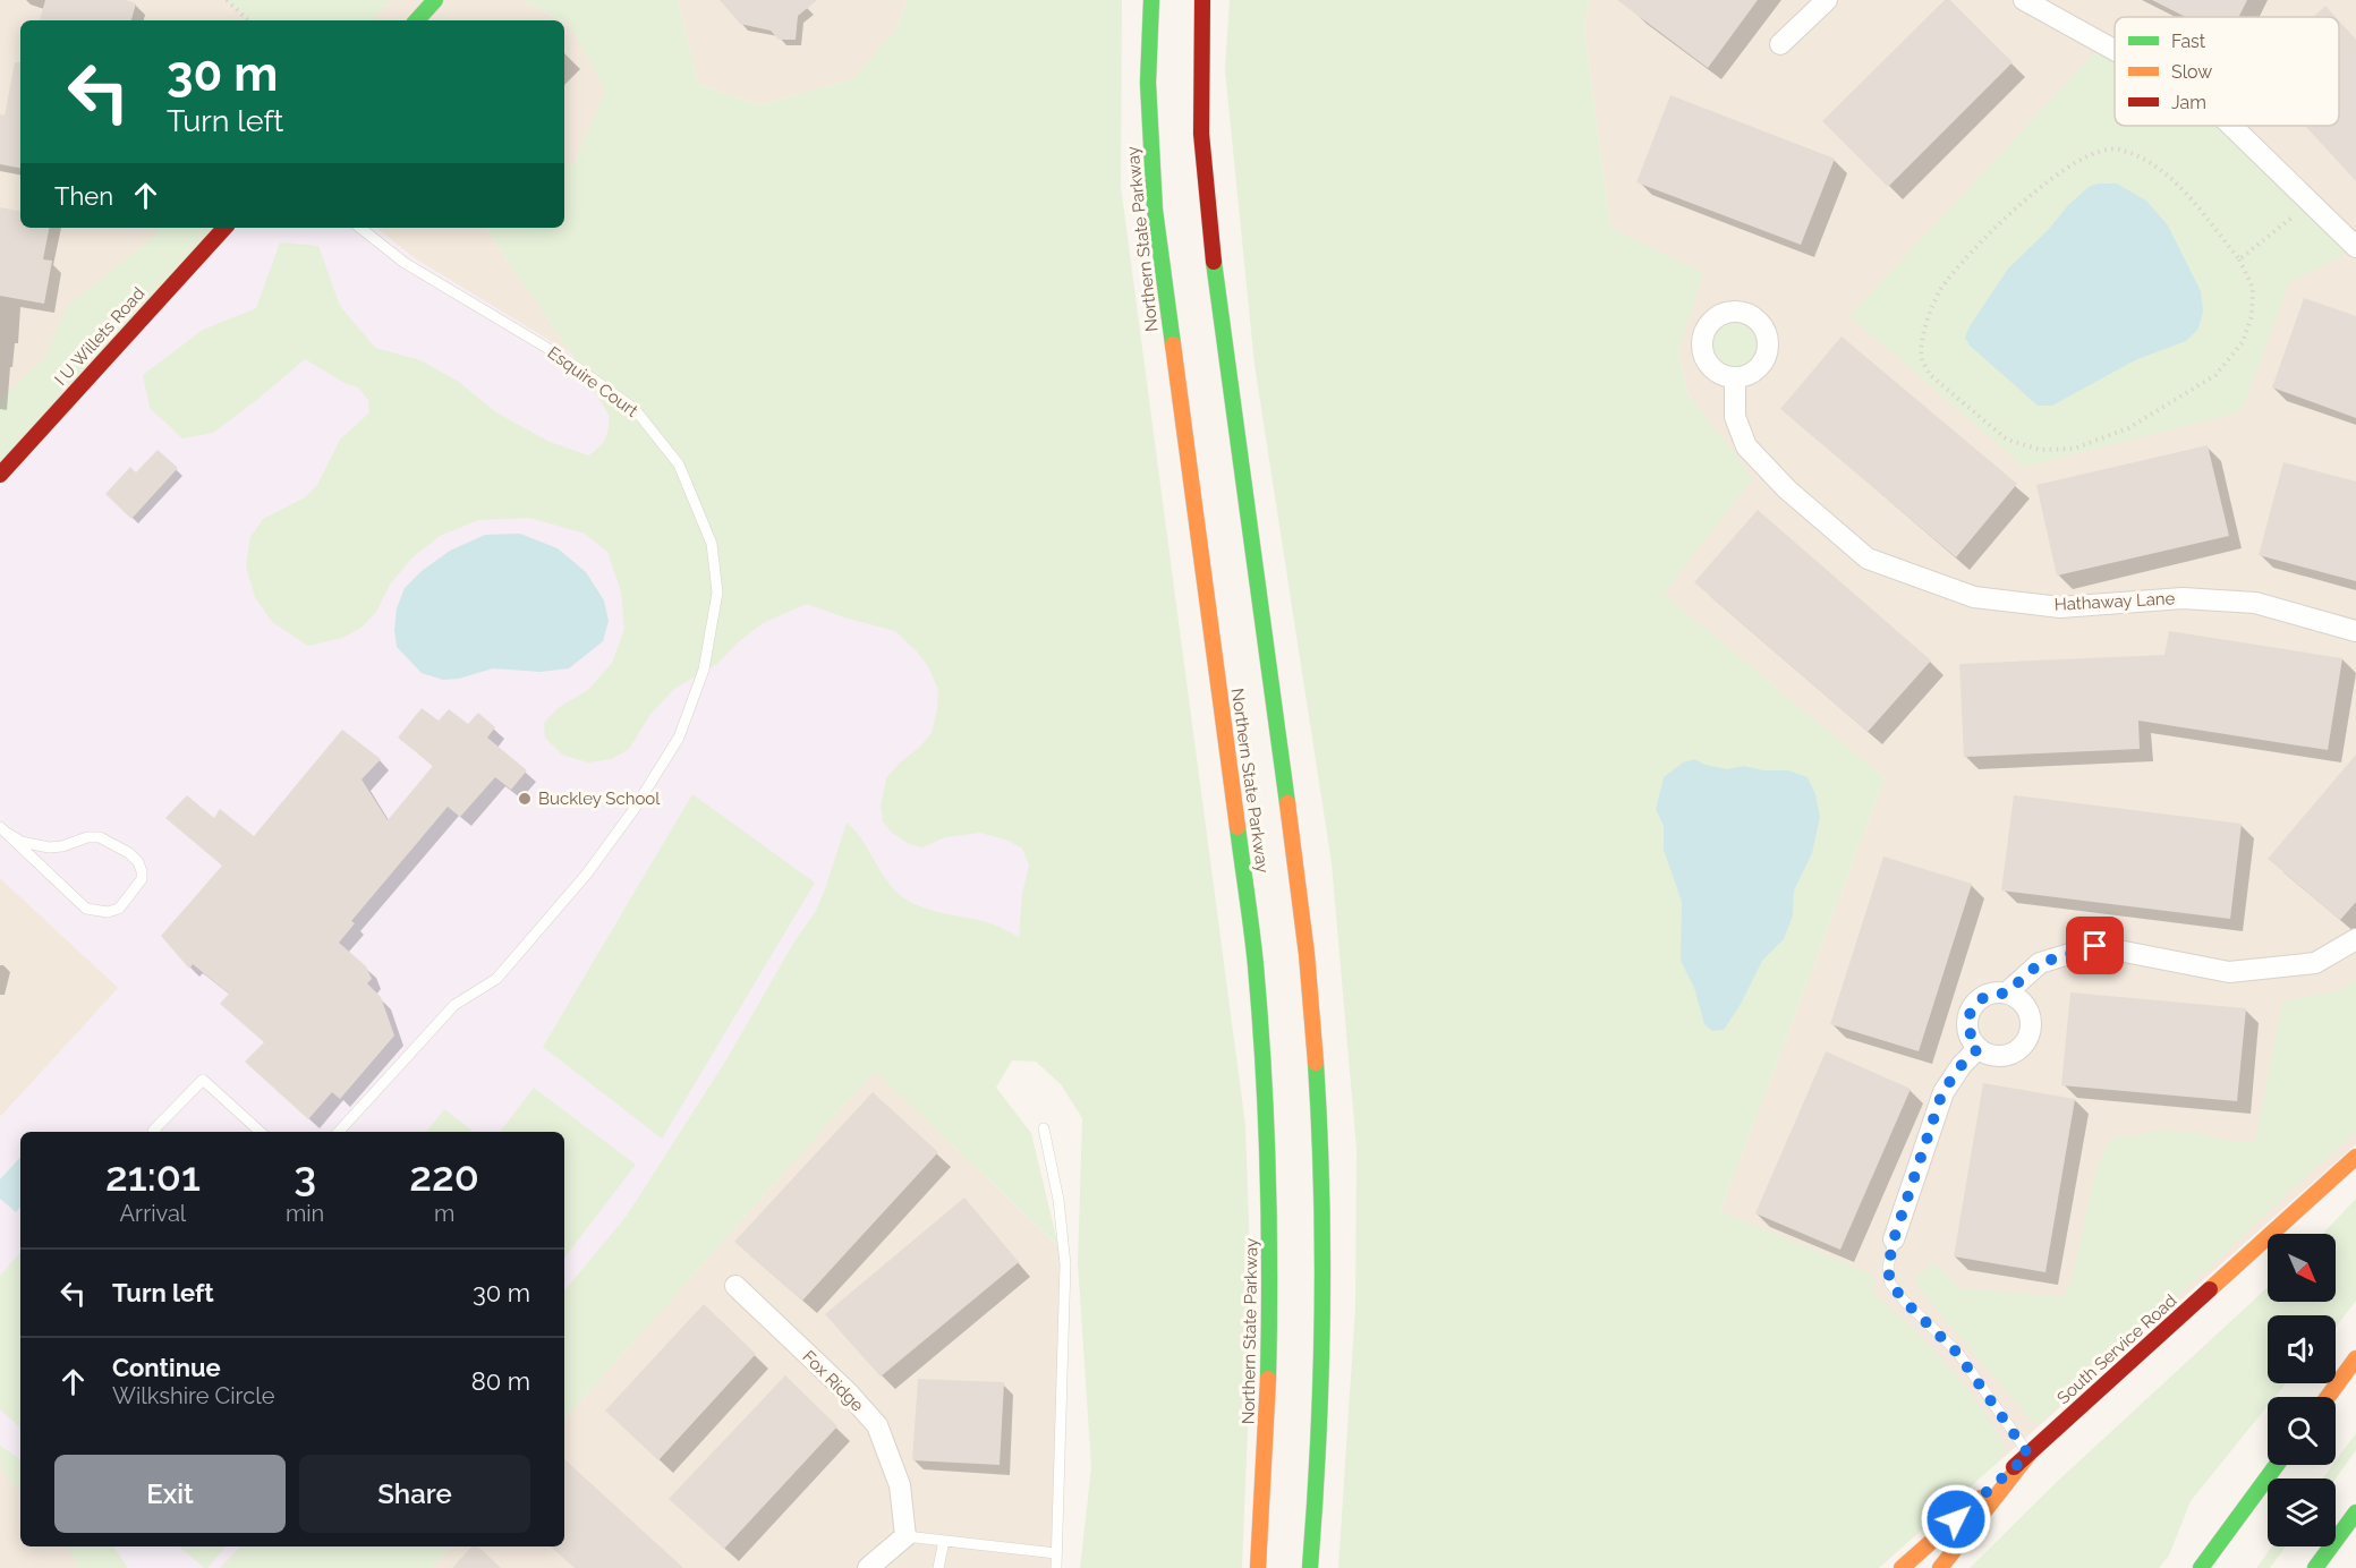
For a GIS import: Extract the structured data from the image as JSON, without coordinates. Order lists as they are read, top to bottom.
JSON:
{
  "streets": {
    "main road": ["Northern State Parkway", "I U Willets Road", "South Service Road"],
    "street": ["Hathaway Lane", "Fox Ridge"],
    "lane": ["Esquire Court"]
  },
  "places": ["Buckley School"],
  "legend": ["Fast", "Slow", "Jam"],
  "north": "bottom right",
  "page": {
    "turn": ["30 m", "Turn left"],
    "then": "Then",
    "eta": [
      "21:01",
      "Arrival",
      "3",
      "min",
      "220",
      "m"
    ],
    "list": [
      {
        "name": "Turn left",
        "value": "30 m"
      },
      {
        "name": "Continue",
        "note": "Wilkshire Circle",
        "value": "80 m"
      }
    ],
    "buttons": ["Exit", "Share"]
  }
}
